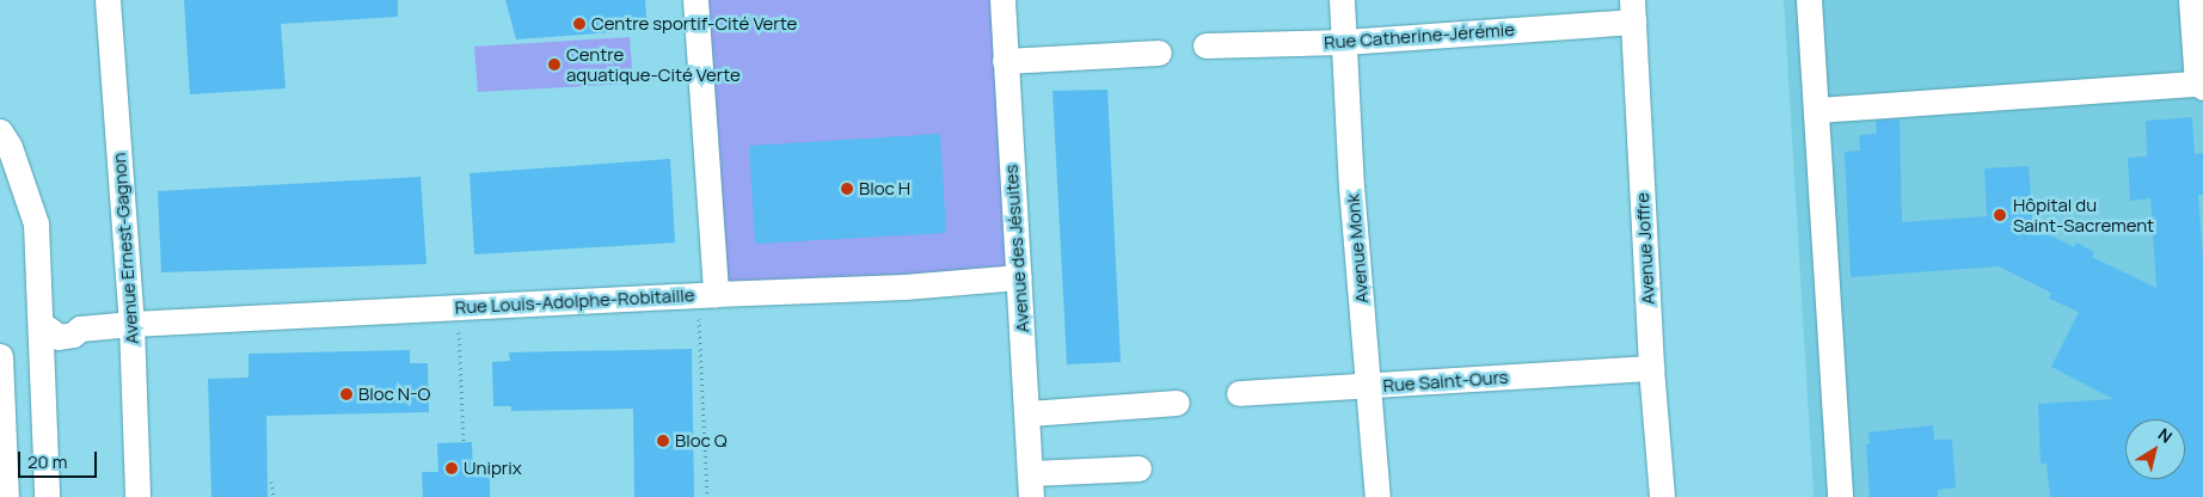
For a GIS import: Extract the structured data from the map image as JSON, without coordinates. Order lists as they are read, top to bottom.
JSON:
{
  "streets": {
    "street": [
      "Rue Catherine-Jérémie",
      "Avenue Ernest-Gagnon",
      "Avenue des Jésuites",
      "Avenue Monk",
      "Avenue Joffre",
      "Rue Louis-Adolphe-Robitaille",
      "Rue Saint-Ours"
    ]
  },
  "crossings": [
    ["Rue Catherine-Jérémie", "Avenue Monk"],
    ["Rue Catherine-Jérémie", "Avenue Joffre"],
    ["Avenue Ernest-Gagnon", "Rue Louis-Adolphe-Robitaille"],
    ["Avenue des Jésuites", "Rue Louis-Adolphe-Robitaille"],
    ["Avenue Monk", "Rue Saint-Ours"],
    ["Avenue Joffre", "Rue Saint-Ours"]
  ],
  "places": [
    "Centre sportif-Cité Verte",
    "Centre aquatique-Cité Verte",
    "Bloc H",
    "Hôpital du Saint-Sacrement",
    "Bloc N-O",
    "Bloc Q",
    "Uniprix"
  ],
  "scale_bar": "20 m",
  "north": "top right"
}
